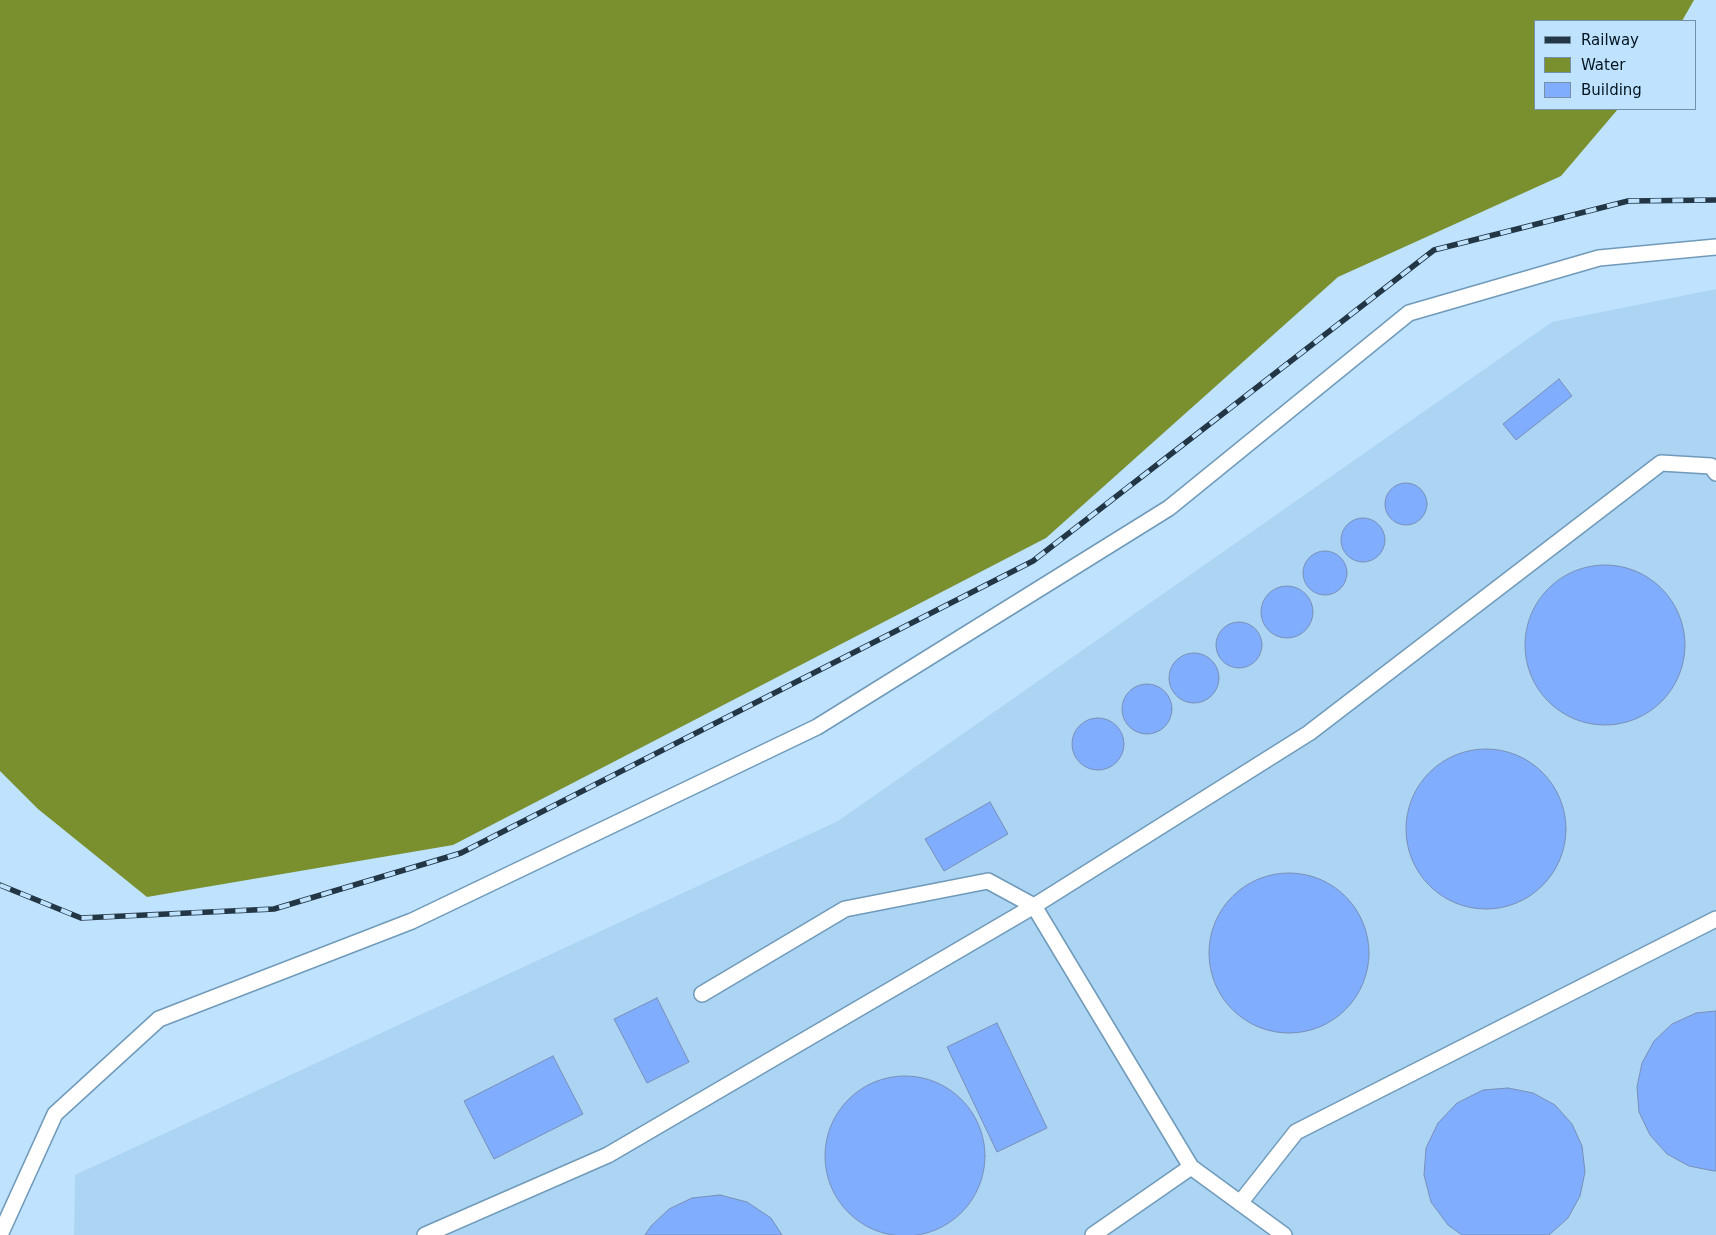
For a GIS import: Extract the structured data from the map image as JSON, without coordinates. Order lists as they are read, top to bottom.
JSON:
{
  "legend": ["Railway", "Water", "Building"]
}
